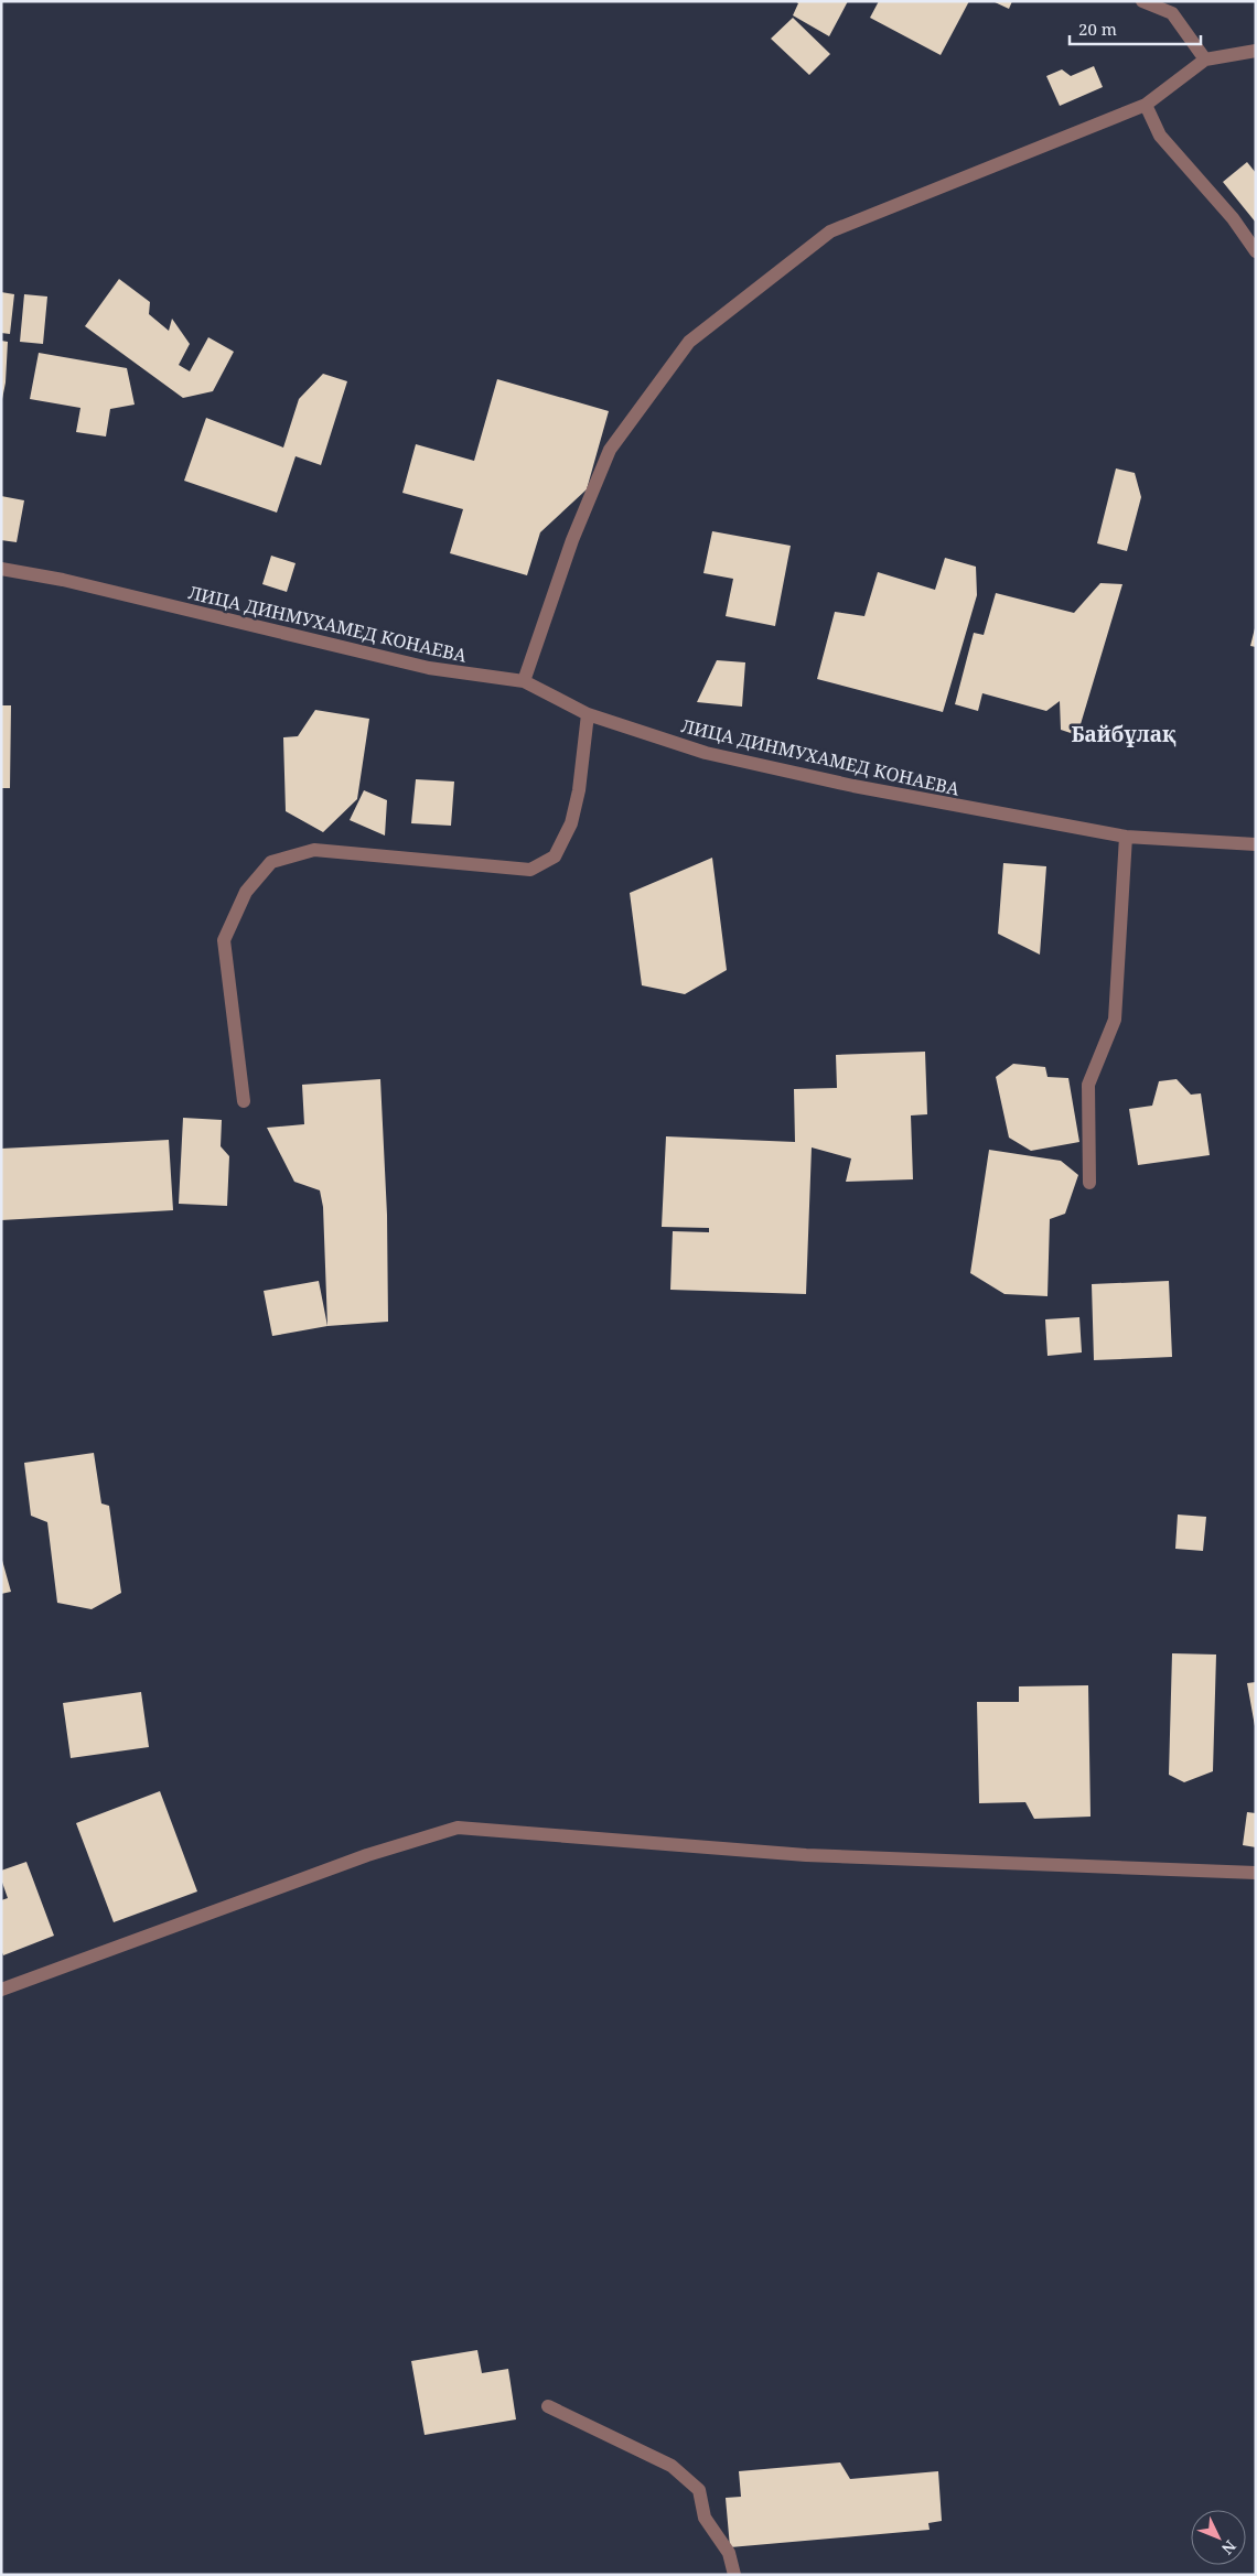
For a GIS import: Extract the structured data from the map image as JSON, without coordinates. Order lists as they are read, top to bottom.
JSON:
{
  "streets": {
    "street": ["ЛИЦА ДИНМУХАМЕД КОНАЕВА"]
  },
  "districts": ["Байбұлақ"],
  "scale_bar": "20 m",
  "north": "bottom right"
}
